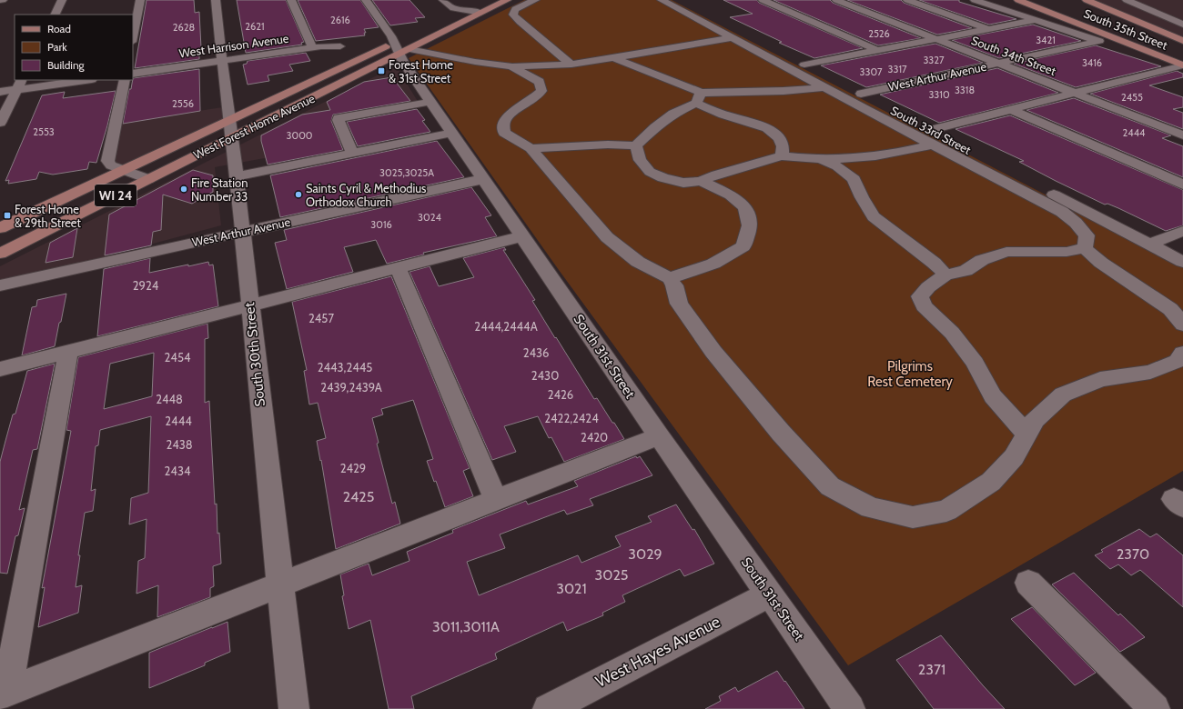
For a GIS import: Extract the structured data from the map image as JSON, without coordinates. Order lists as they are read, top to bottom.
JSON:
{
  "streets": {
    "main road": ["South 35th Street", "West Forest Home Avenue", "WI 24"],
    "street": [
      "West Harrison Avenue",
      "South 34th Street",
      "West Arthur Avenue",
      "South 33rd Street",
      "South 30th Street",
      "South 31st Street",
      "West Hayes Avenue"
    ]
  },
  "crossings": [
    ["South 35th Street", "West Arthur Avenue"],
    ["West Harrison Avenue", "South 30th Street"],
    ["South 34th Street", "West Arthur Avenue"],
    ["West Arthur Avenue", "South 33rd Street"],
    ["West Arthur Avenue", "South 30th Street"],
    ["West Arthur Avenue", "South 31st Street"],
    ["West Forest Home Avenue", "South 30th Street"],
    ["West Forest Home Avenue", "South 31st Street"],
    ["South 31st Street", "West Hayes Avenue"]
  ],
  "parks": ["Pilgrims Rest Cemetery"],
  "places": {
    "transit": ["Forest Home & 31st Street", "Forest Home & 29th Street"],
    "other": ["Fire Station Number 33", "Saints Cyril & Methodius Orthodox Church"]
  },
  "house_numbers": [
    "2616",
    "2621",
    "2628",
    "2526",
    "3421",
    "3327",
    "3416",
    "3317",
    "3307",
    "3318",
    "3310",
    "2455",
    "2556",
    "2553",
    "2444",
    "3000",
    "3025,3025A",
    "3024",
    "3016",
    "2924",
    "2457",
    "2444,2444A",
    "2436",
    "2454",
    "2443,2445",
    "2430",
    "2439,2439A",
    "2426",
    "2448",
    "2422,2424",
    "2444",
    "2420",
    "2438",
    "2429",
    "2434",
    "2425",
    "3029",
    "2370",
    "3025",
    "3021",
    "3011,3011A",
    "2371"
  ],
  "legend": ["Road", "Park", "Building"]
}
